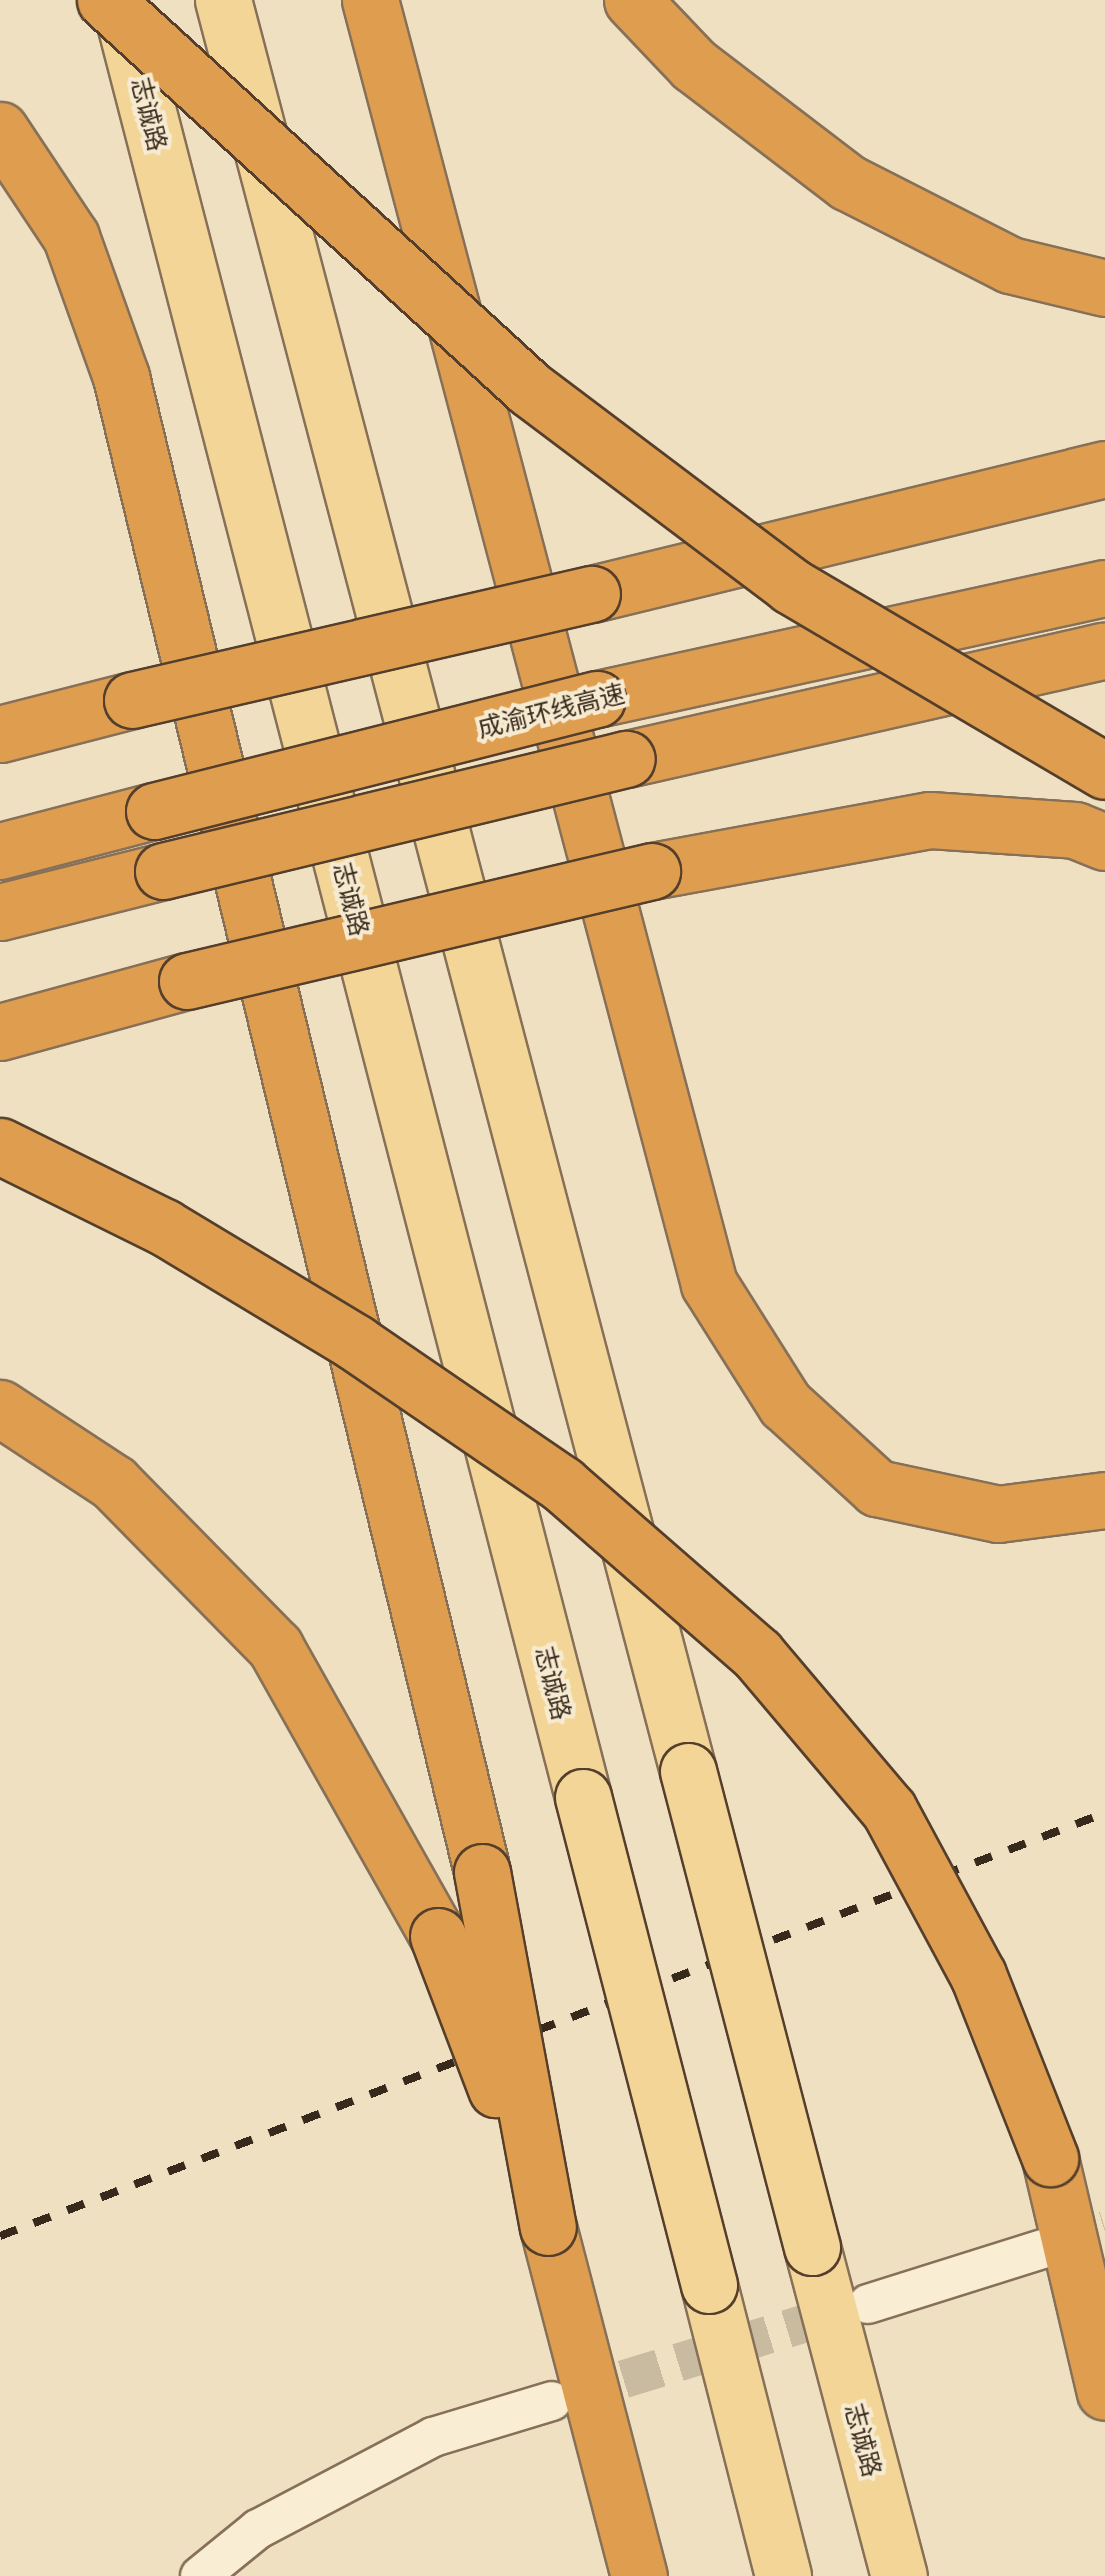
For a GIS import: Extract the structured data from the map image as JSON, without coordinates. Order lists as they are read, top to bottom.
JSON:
{
  "streets": {
    "highway": ["成渝环线高速"],
    "main road": ["志诚路"]
  }
}
